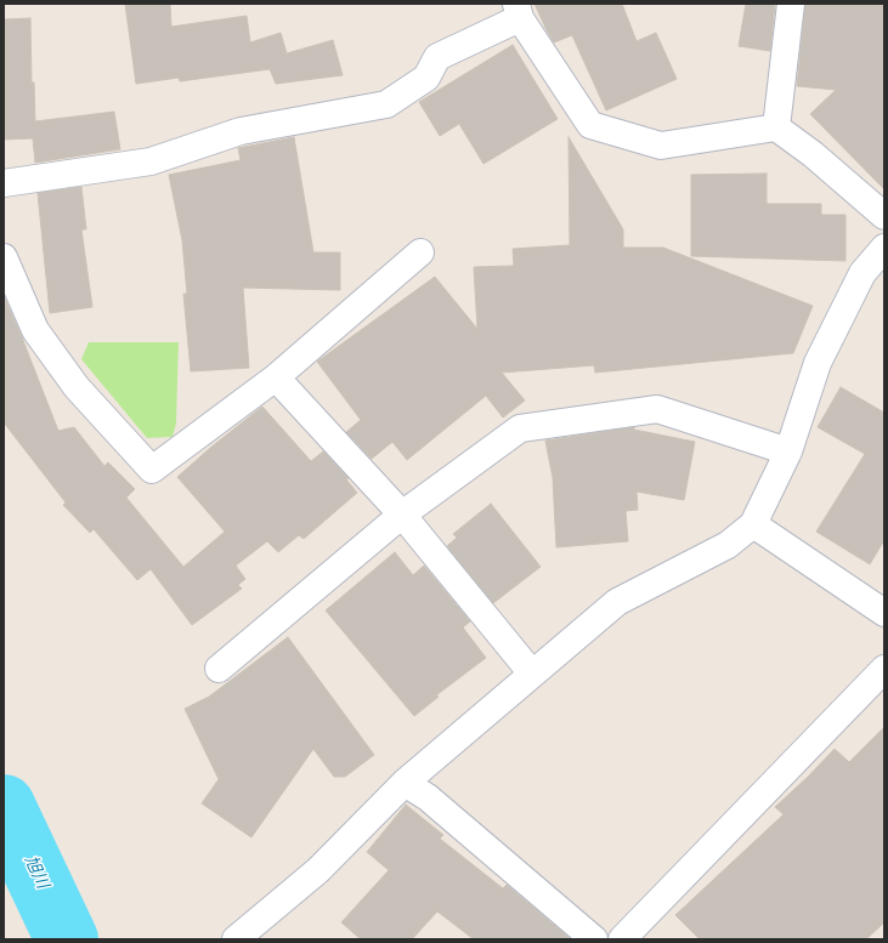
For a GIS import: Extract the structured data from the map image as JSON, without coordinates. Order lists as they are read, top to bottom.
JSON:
{
  "water": ["旭川"]
}
